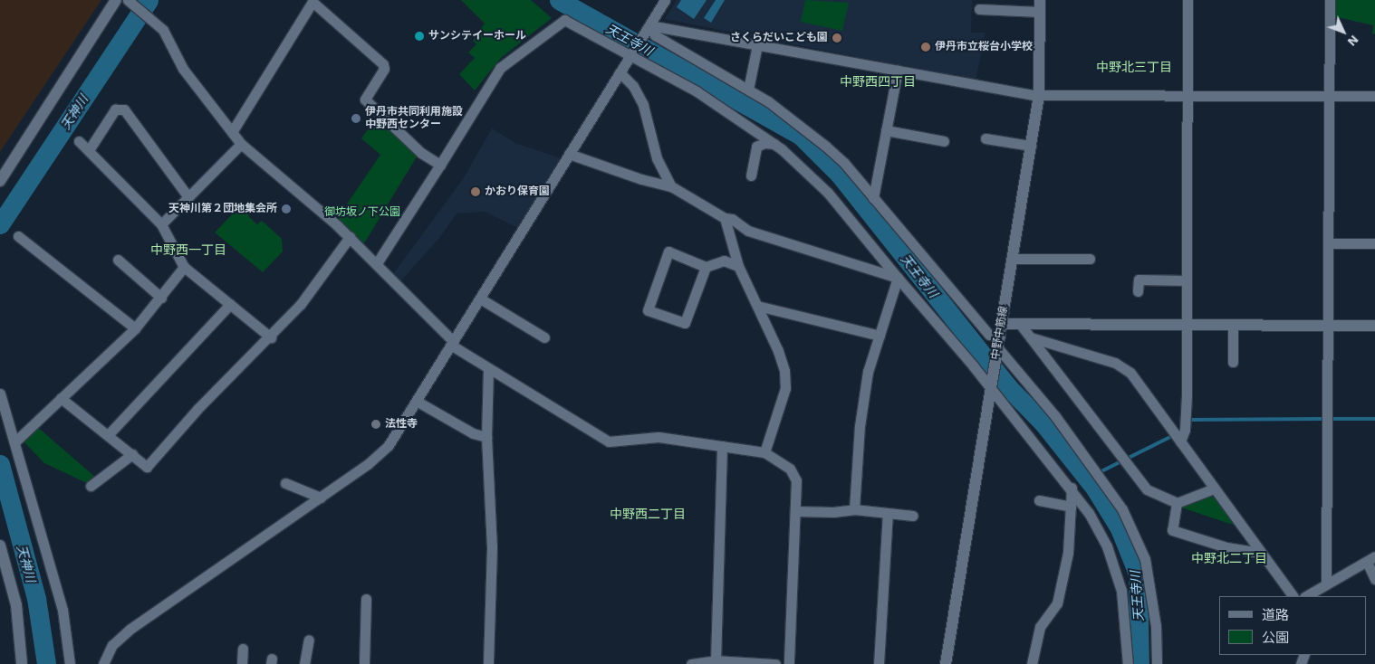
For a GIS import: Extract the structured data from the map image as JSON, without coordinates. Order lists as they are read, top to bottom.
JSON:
{
  "streets": {
    "street": ["中野中筋線"]
  },
  "districts": [
    "中野北三丁目",
    "中野西四丁目",
    "中野西一丁目",
    "中野西二丁目",
    "中野北二丁目"
  ],
  "water": ["天王寺川", "天神川"],
  "parks": ["御坊坂ノ下公園"],
  "places": [
    "サンシテイーホール",
    "さくらだいこども園",
    "伊丹市立桜台小学校",
    "伊丹市共同利用施設 中野西センター",
    "かおり保育園",
    "天神川第２団地集会所",
    "法性寺"
  ],
  "legend": ["道路", "公園"],
  "north": "bottom right"
}
